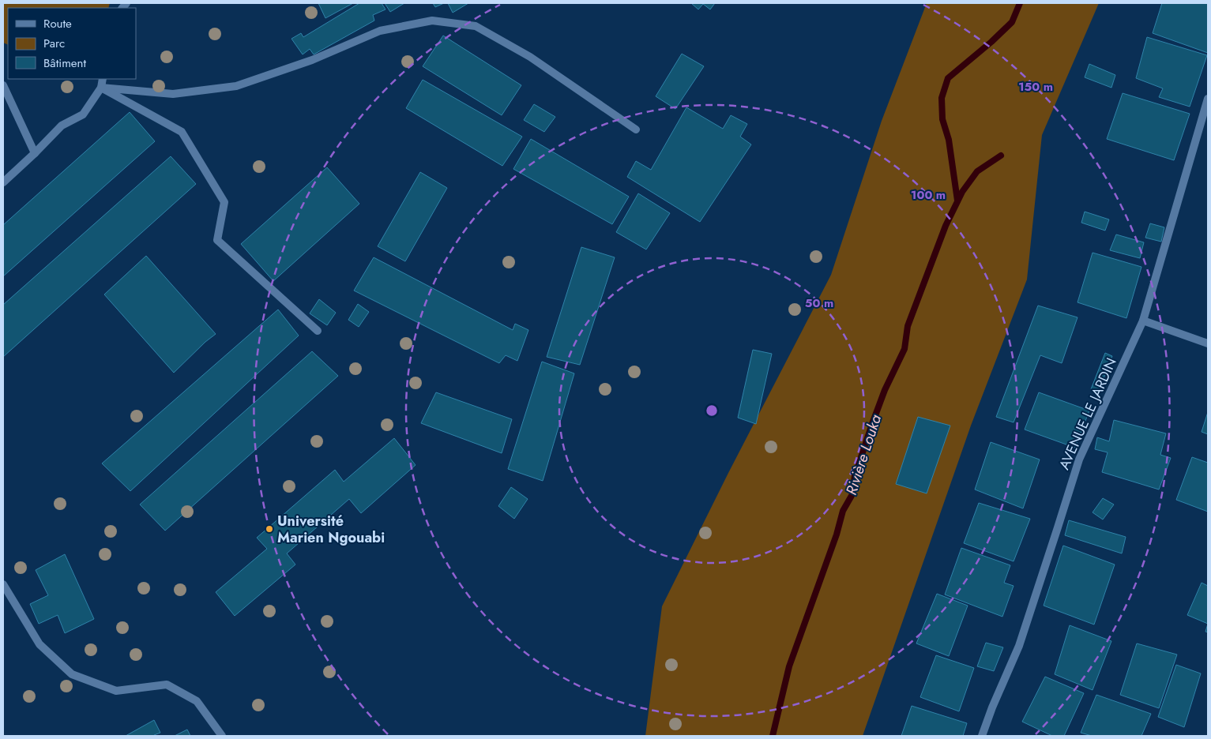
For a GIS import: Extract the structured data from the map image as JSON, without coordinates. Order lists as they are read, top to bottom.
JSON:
{
  "streets": {
    "street": ["AVENUE LE JARDIN"]
  },
  "water": ["Rivière Louka"],
  "places": ["Université Marien Ngouabi"],
  "legend": ["Route", "Parc", "Bâtiment"],
  "rings": ["150 m", "100 m", "50 m"]
}
